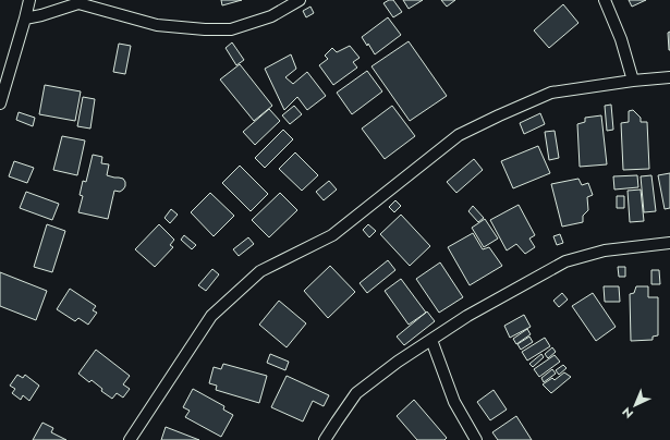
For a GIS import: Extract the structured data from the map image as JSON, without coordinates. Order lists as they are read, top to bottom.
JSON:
{
  "north": "bottom left"
}
